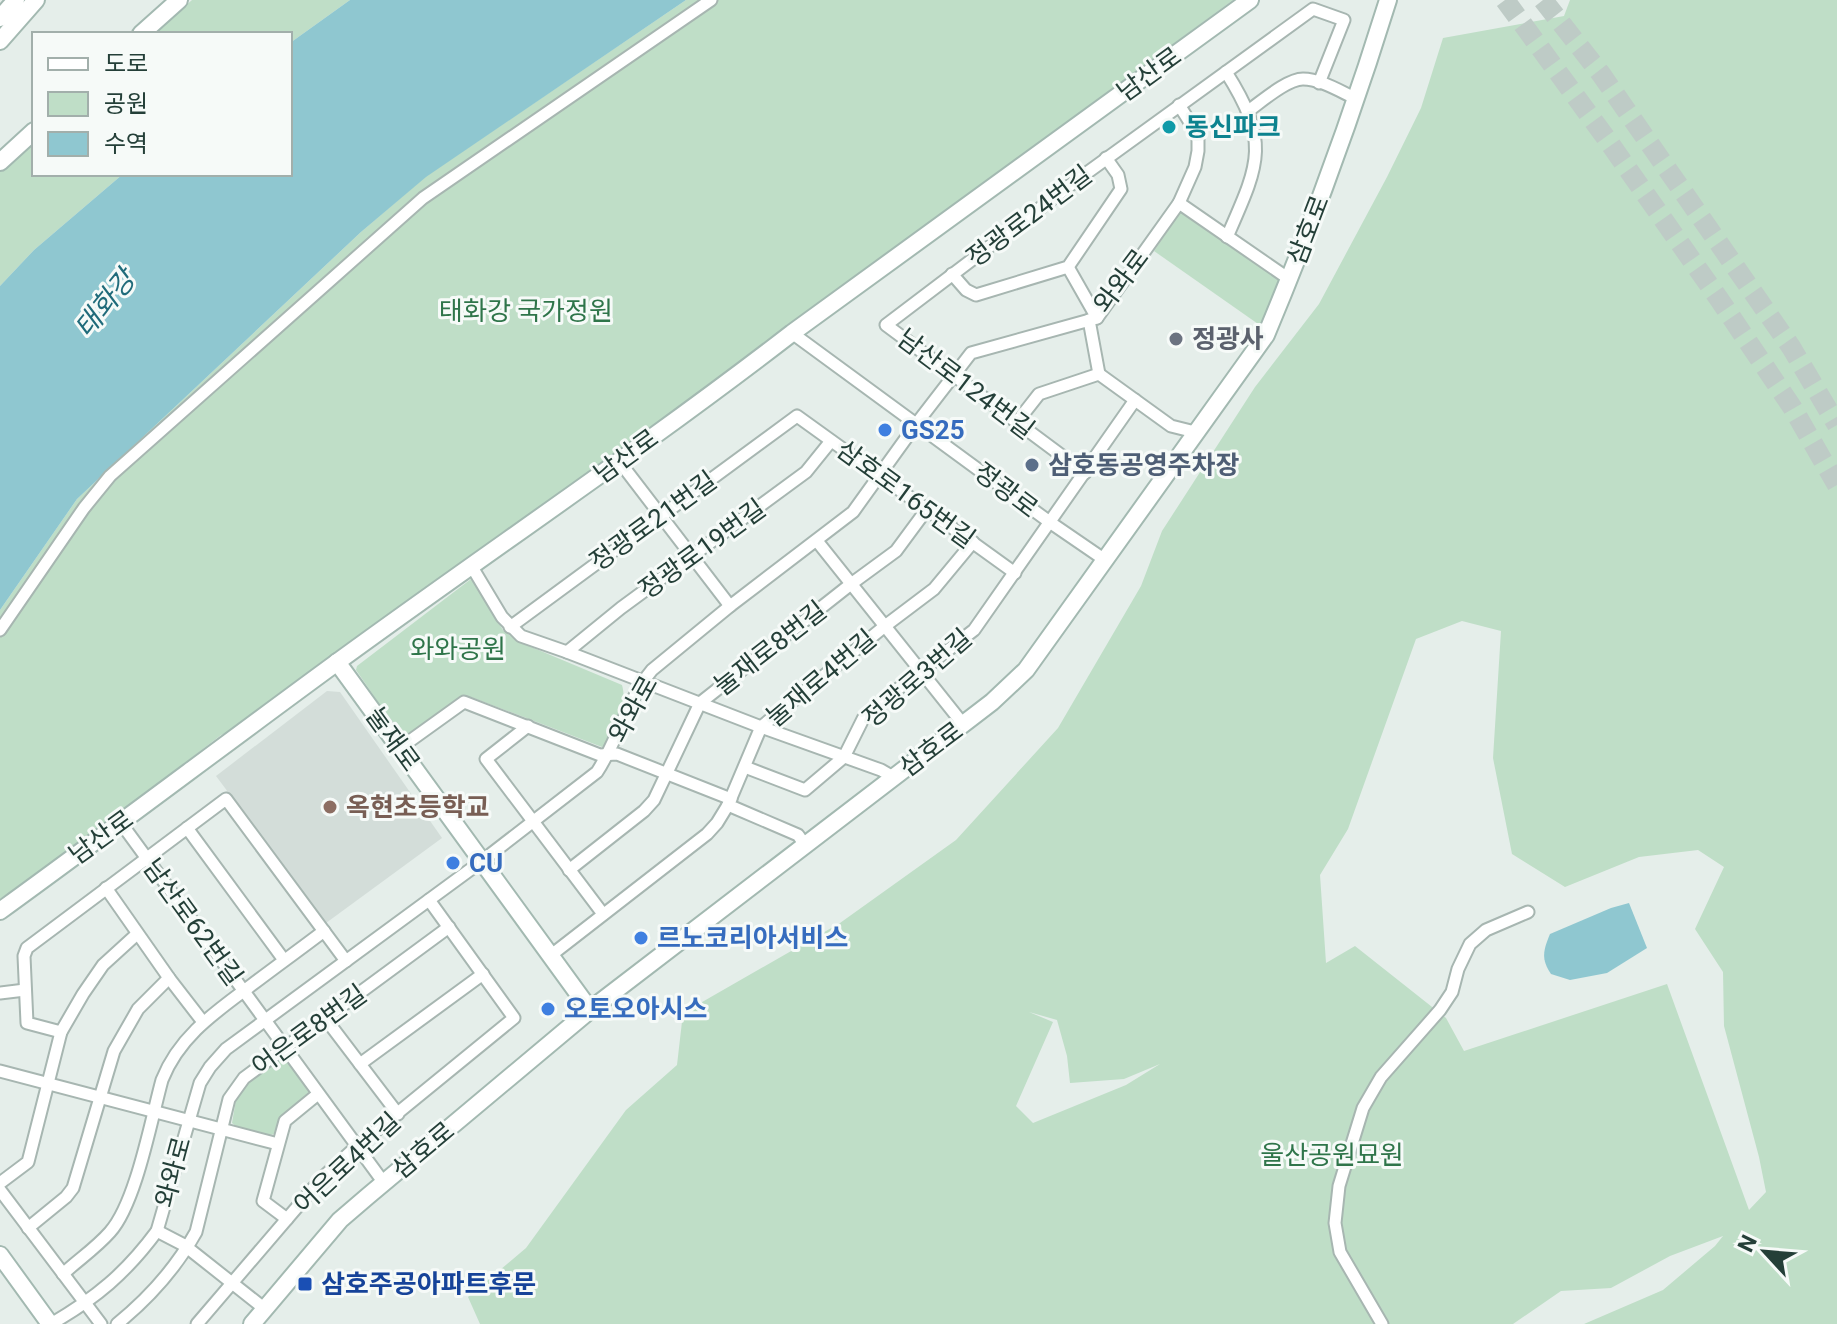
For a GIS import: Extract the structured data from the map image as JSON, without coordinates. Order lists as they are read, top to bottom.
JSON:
{
  "streets": {
    "main road": ["남산로", "삼호로", "눌재로"],
    "street": [
      "정광로24번길",
      "와와로",
      "남산로124번길",
      "정광로",
      "삼호로165번길",
      "정광로21번길",
      "정광로19번길",
      "눌재로8번길",
      "눌재로4번길",
      "정광로3번길",
      "남산로62번길",
      "어은로8번길",
      "어은로4번길"
    ]
  },
  "crossings": [
    ["남산로", "정광로"],
    ["남산로", "눌재로"],
    ["남산로", "남산로62번길"],
    ["정광로24번길", "와와로"],
    ["정광로24번길", "남산로124번길"],
    ["삼호로", "정광로"],
    ["삼호로", "눌재로"],
    ["삼호로", "남산로62번길"],
    ["와와로", "남산로124번길"],
    ["와와로", "정광로"],
    ["와와로", "삼호로165번길"],
    ["와와로", "눌재로"],
    ["와와로", "남산로62번길"],
    ["남산로124번길", "정광로3번길"],
    ["정광로", "정광로3번길"],
    ["삼호로165번길", "정광로21번길"],
    ["삼호로165번길", "정광로19번길"],
    ["삼호로165번길", "눌재로8번길"],
    ["삼호로165번길", "눌재로4번길"],
    ["삼호로165번길", "정광로3번길"],
    ["눌재로4번길", "눌재로"],
    ["남산로62번길", "어은로8번길"],
    ["남산로62번길", "어은로4번길"]
  ],
  "water": ["태화강"],
  "parks": ["태화강 국가정원", "와와공원", "울산공원묘원"],
  "places": {
    "other": [
      "동신파크",
      "정광사",
      "GS25",
      "삼호동공영주차장",
      "옥현초등학교",
      "CU",
      "르노코리아서비스",
      "오토오아시스"
    ],
    "transit": ["삼호주공아파트후문"]
  },
  "legend": ["도로", "공원", "수역"],
  "north": "top left"
}
